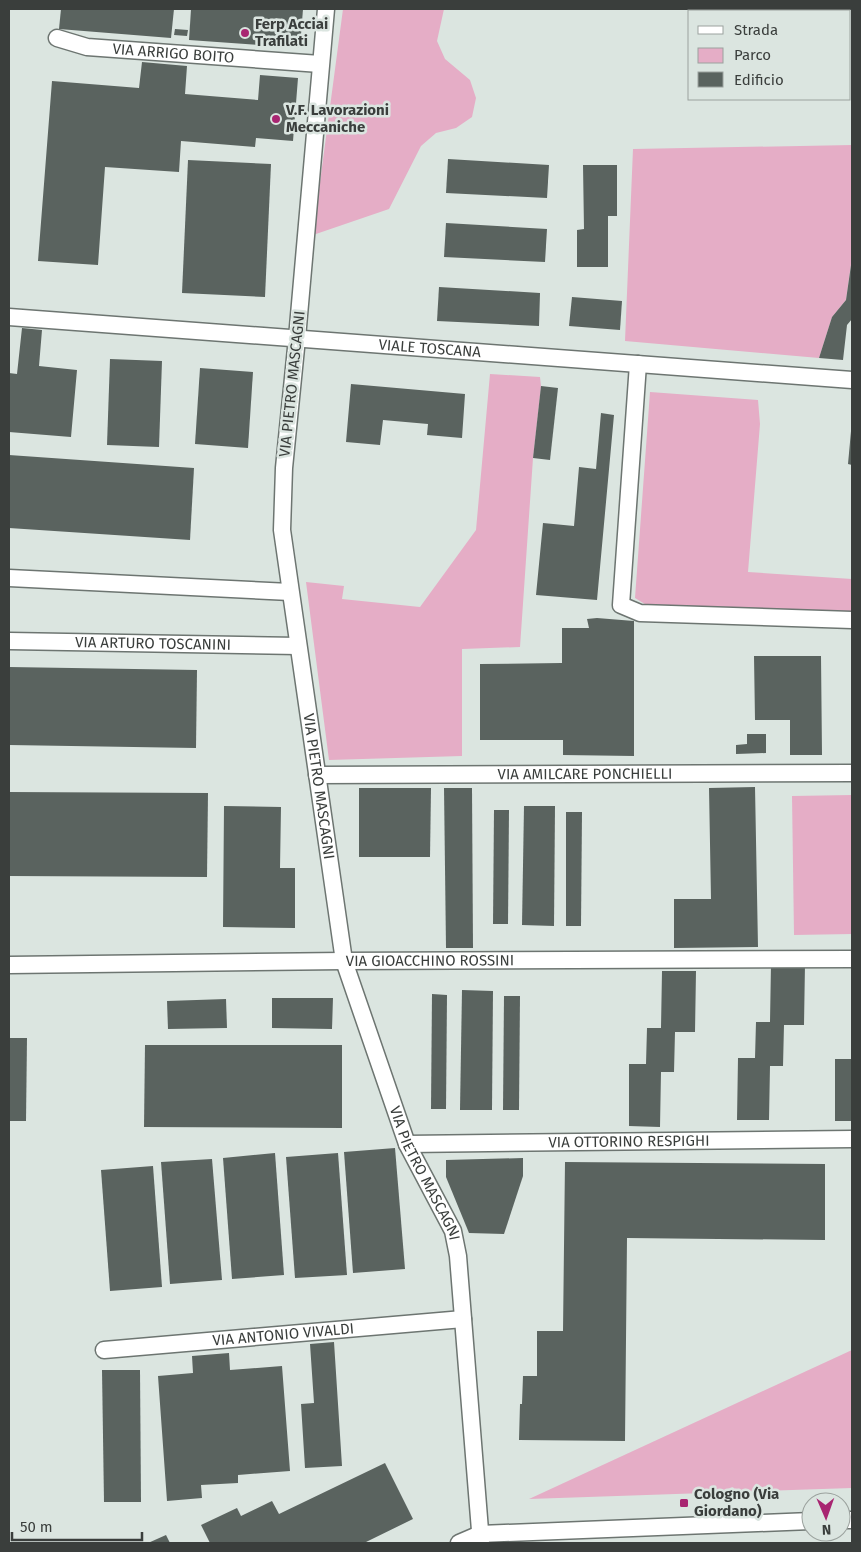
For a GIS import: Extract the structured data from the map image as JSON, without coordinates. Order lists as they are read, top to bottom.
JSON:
{
  "streets": {
    "street": [
      "VIA ARRIGO BOITO",
      "VIALE TOSCANA",
      "VIA PIETRO MASCAGNI",
      "VIA ARTURO TOSCANINI",
      "VIA AMILCARE PONCHIELLI",
      "VIA GIOACCHINO ROSSINI",
      "VIA OTTORINO RESPIGHI",
      "VIA ANTONIO VIVALDI"
    ]
  },
  "crossings": [
    ["VIA ARRIGO BOITO", "VIA PIETRO MASCAGNI"],
    ["VIALE TOSCANA", "VIA PIETRO MASCAGNI"],
    ["VIA PIETRO MASCAGNI", "VIA ARTURO TOSCANINI"],
    ["VIA PIETRO MASCAGNI", "VIA AMILCARE PONCHIELLI"],
    ["VIA PIETRO MASCAGNI", "VIA GIOACCHINO ROSSINI"],
    ["VIA PIETRO MASCAGNI", "VIA OTTORINO RESPIGHI"],
    ["VIA PIETRO MASCAGNI", "VIA ANTONIO VIVALDI"]
  ],
  "places": {
    "other": ["Ferp Acciai Trafilati", "V.F. Lavorazioni Meccaniche"],
    "transit": ["Cologno (Via Giordano)"]
  },
  "legend": ["Strada", "Parco", "Edificio"],
  "scale_bar": "50 m",
  "north": "bottom"
}
